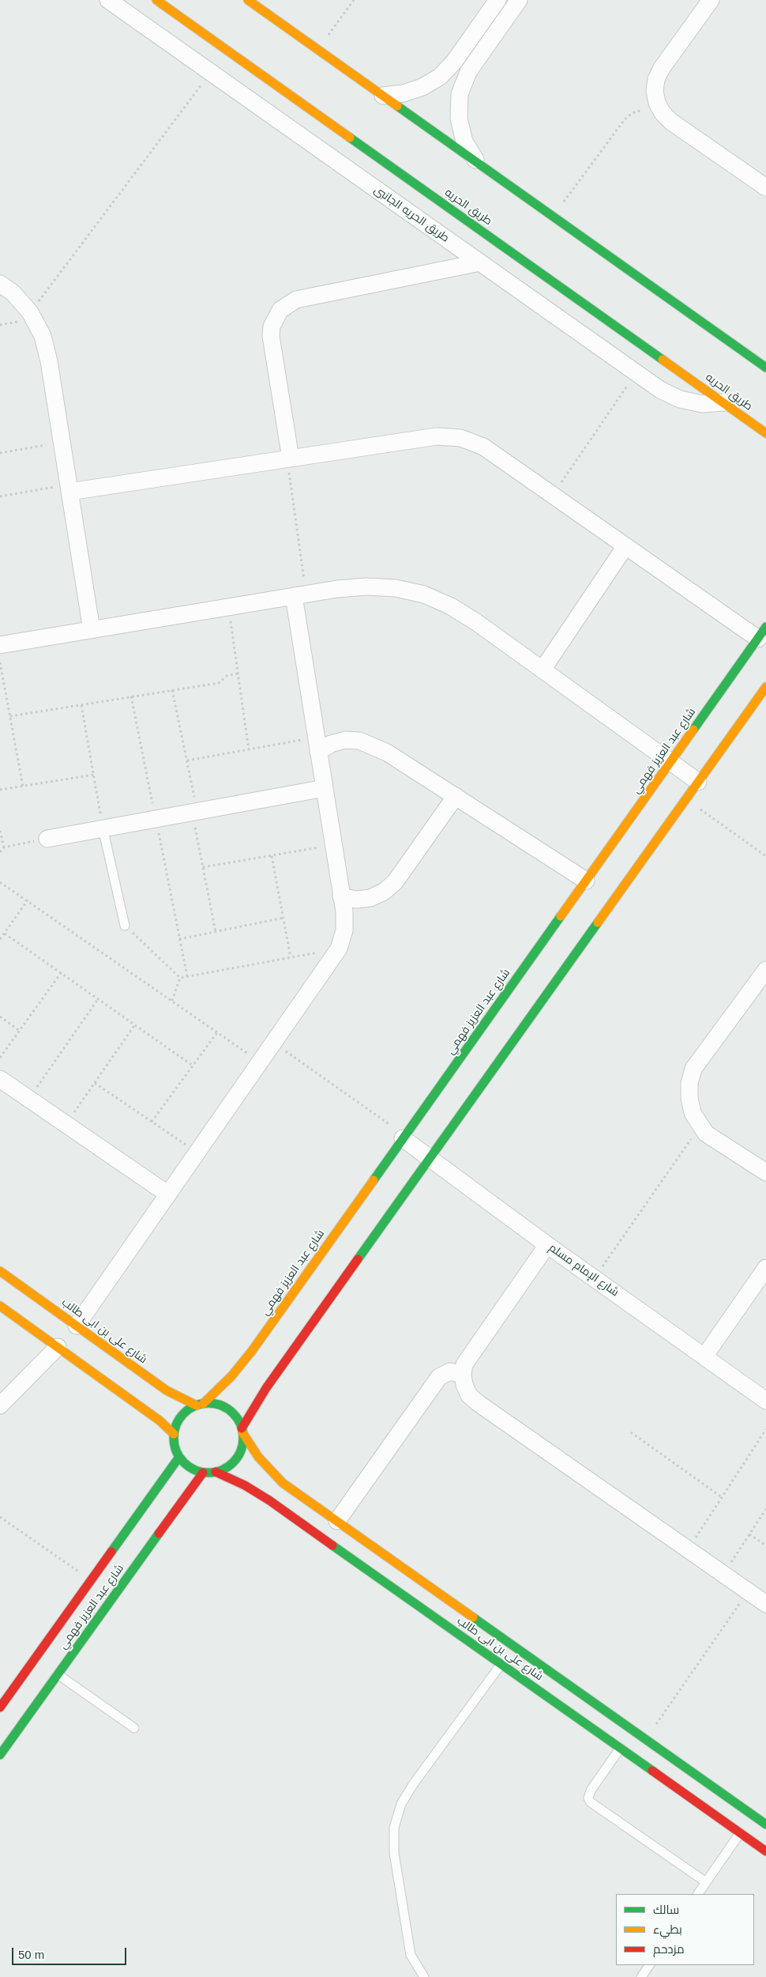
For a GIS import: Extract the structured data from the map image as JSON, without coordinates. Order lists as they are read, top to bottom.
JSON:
{
  "streets": {
    "street": [
      "طريق الحريه",
      "طريق الحريه الجانبى",
      "شارع عبد العزيز فهمي",
      "شارع الإمام مسلم",
      "شارع على بن ابى طالب"
    ]
  },
  "crossings": [
    ["طريق الحريه", "طريق الحريه الجانبى"],
    ["شارع عبد العزيز فهمي", "شارع الإمام مسلم"],
    ["شارع عبد العزيز فهمي", "شارع على بن ابى طالب"]
  ],
  "legend": ["سالك", "بطيء", "مزدحم"],
  "scale_bar": "50 m"
}
